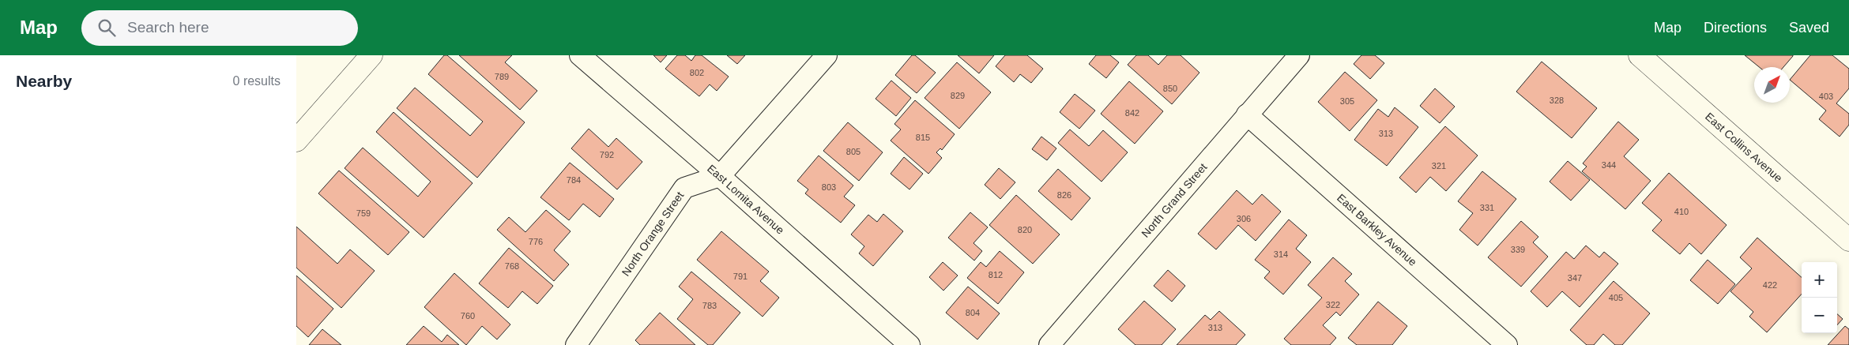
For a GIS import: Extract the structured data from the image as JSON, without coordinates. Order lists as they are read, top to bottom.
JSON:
{
  "streets": {
    "street": [
      "East Collins Avenue",
      "East Lomita Avenue",
      "North Grand Street",
      "East Barkley Avenue",
      "North Orange Street"
    ]
  },
  "crossings": [
    ["East Lomita Avenue", "North Orange Street"],
    ["North Grand Street", "East Barkley Avenue"]
  ],
  "house_numbers": [
    "802",
    "789",
    "850",
    "829",
    "403",
    "328",
    "305",
    "842",
    "313",
    "815",
    "805",
    "792",
    "344",
    "321",
    "784",
    "803",
    "826",
    "331",
    "410",
    "759",
    "306",
    "820",
    "776",
    "339",
    "314",
    "768",
    "812",
    "791",
    "347",
    "422",
    "405",
    "322",
    "783",
    "804",
    "760",
    "313"
  ],
  "north": "top right",
  "page": {
    "header": "Map",
    "search": "Search here",
    "nav": ["Map", "Directions", "Saved"],
    "heading": ["Nearby", "0 results"],
    "map_buttons": ["+", "−"]
  }
}
